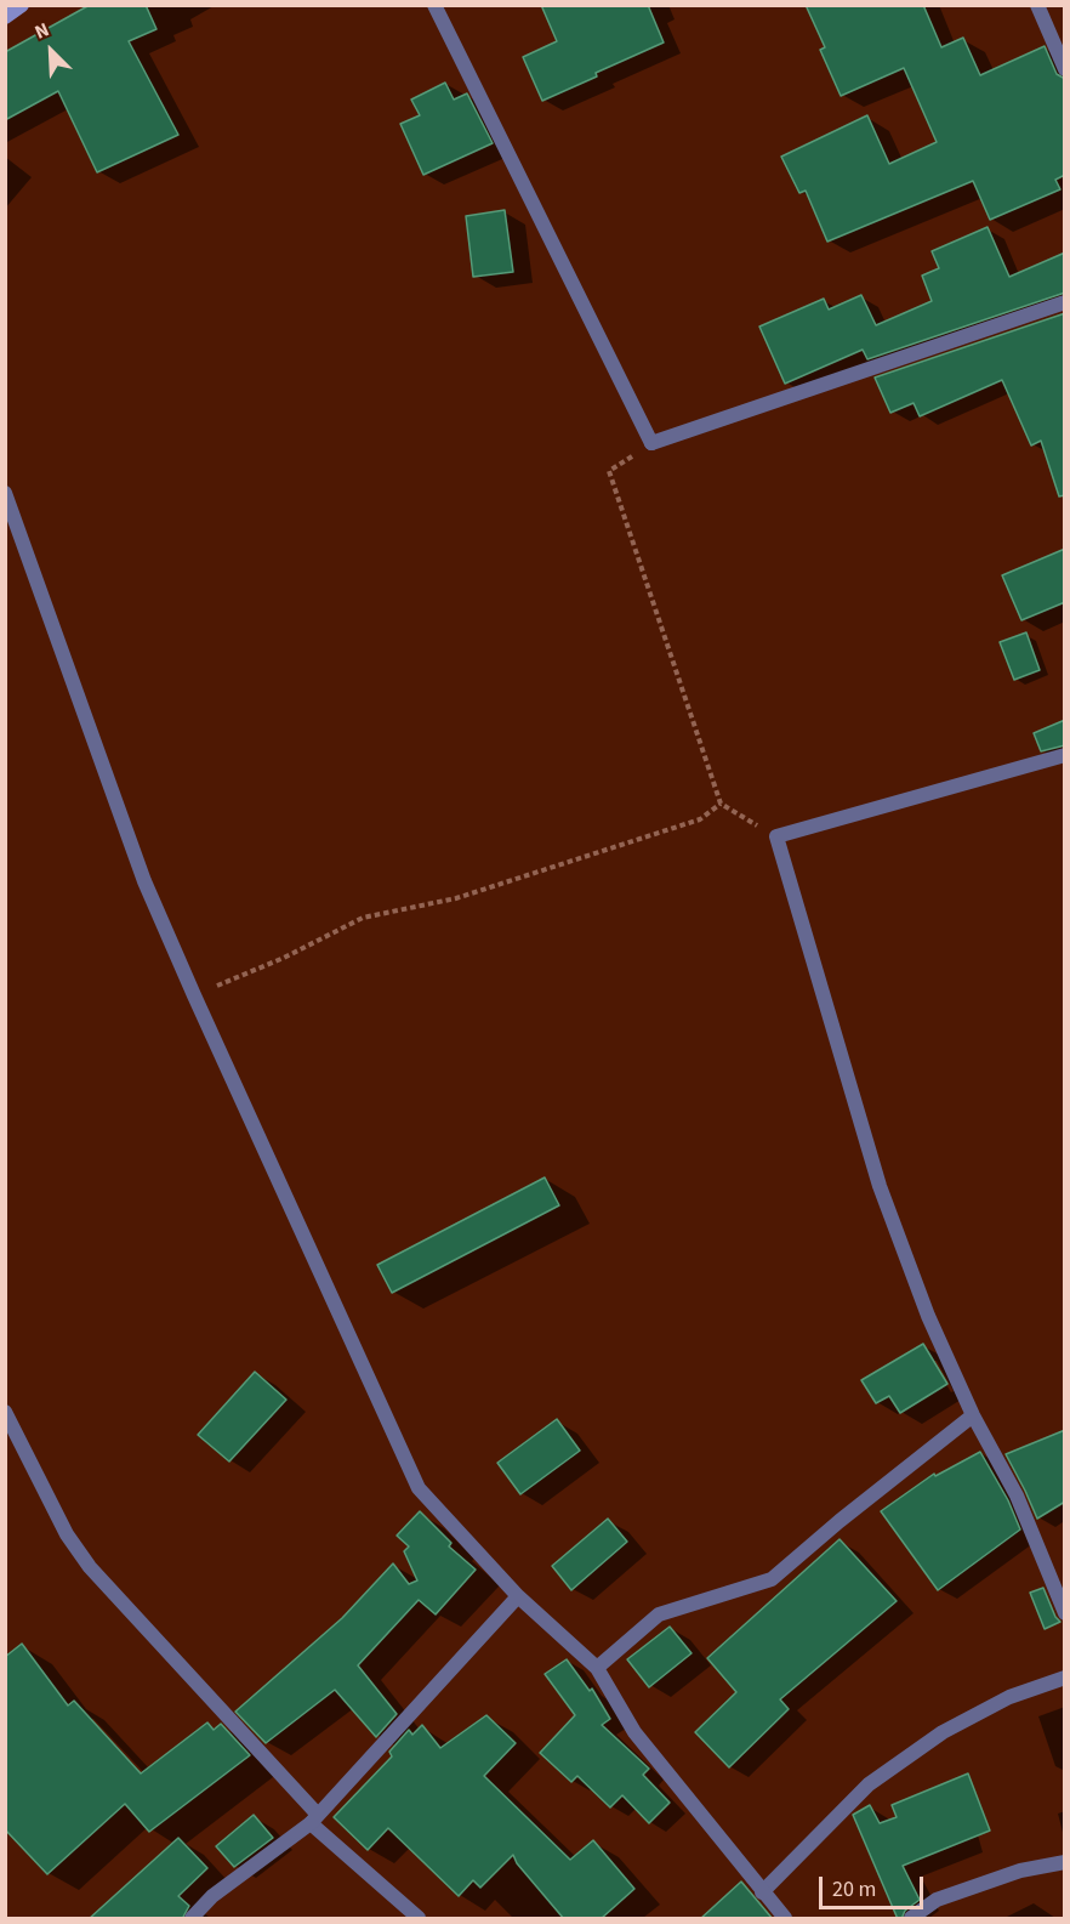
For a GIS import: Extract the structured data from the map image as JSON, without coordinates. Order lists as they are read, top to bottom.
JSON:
{
  "scale_bar": "20 m",
  "north": "top left"
}
